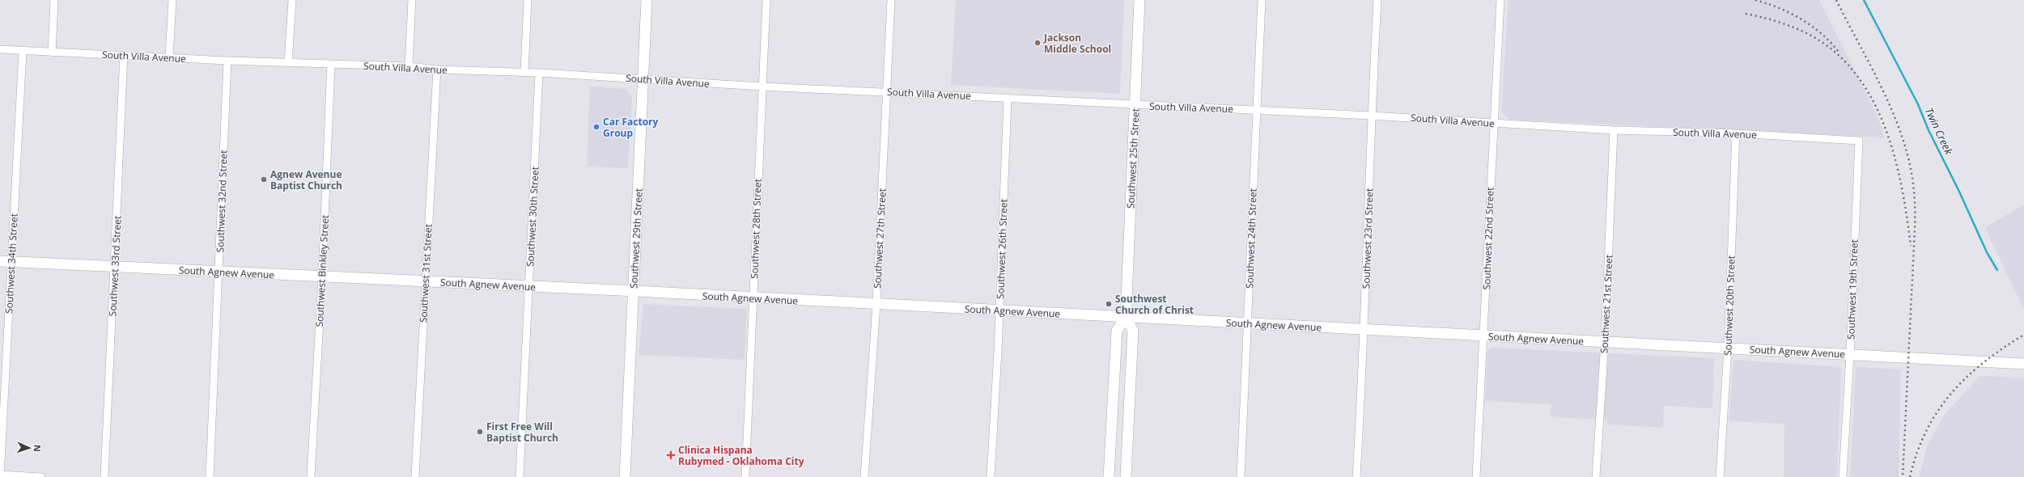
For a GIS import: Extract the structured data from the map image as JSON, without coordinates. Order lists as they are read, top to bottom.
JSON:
{
  "streets": {
    "main road": ["Southwest 25th Street", "Southwest 29th Street", "South Agnew Avenue"],
    "street": [
      "South Villa Avenue",
      "Southwest 32nd Street",
      "Southwest 30th Street",
      "Southwest 28th Street",
      "Southwest 27th Street",
      "Southwest 24th Street",
      "Southwest 23rd Street",
      "Southwest 22nd Street",
      "Southwest 26th Street",
      "Southwest 34th Street",
      "Southwest 33rd Street",
      "Southwest Binkley Street",
      "Southwest 31st Street",
      "Southwest 19th Street",
      "Southwest 21st Street",
      "Southwest 20th Street"
    ]
  },
  "crossings": [
    ["South Villa Avenue", "Southwest 25th Street"],
    ["South Villa Avenue", "Southwest 32nd Street"],
    ["South Villa Avenue", "Southwest 30th Street"],
    ["South Villa Avenue", "Southwest 28th Street"],
    ["South Villa Avenue", "Southwest 29th Street"],
    ["South Villa Avenue", "Southwest 27th Street"],
    ["South Villa Avenue", "Southwest 24th Street"],
    ["South Villa Avenue", "Southwest 23rd Street"],
    ["South Villa Avenue", "Southwest 22nd Street"],
    ["South Villa Avenue", "Southwest 26th Street"],
    ["South Villa Avenue", "Southwest 34th Street"],
    ["South Villa Avenue", "Southwest 33rd Street"],
    ["South Villa Avenue", "Southwest Binkley Street"],
    ["South Villa Avenue", "Southwest 31st Street"],
    ["South Villa Avenue", "Southwest 19th Street"],
    ["South Villa Avenue", "Southwest 21st Street"],
    ["South Villa Avenue", "Southwest 20th Street"],
    ["Southwest 25th Street", "South Agnew Avenue"],
    ["Southwest 32nd Street", "South Agnew Avenue"],
    ["Southwest 30th Street", "South Agnew Avenue"],
    ["Southwest 28th Street", "South Agnew Avenue"],
    ["Southwest 29th Street", "South Agnew Avenue"],
    ["Southwest 27th Street", "South Agnew Avenue"],
    ["Southwest 24th Street", "South Agnew Avenue"],
    ["Southwest 23rd Street", "South Agnew Avenue"],
    ["Southwest 22nd Street", "South Agnew Avenue"],
    ["Southwest 26th Street", "South Agnew Avenue"],
    ["Southwest 34th Street", "South Agnew Avenue"],
    ["Southwest 33rd Street", "South Agnew Avenue"],
    ["Southwest Binkley Street", "South Agnew Avenue"],
    ["South Agnew Avenue", "Southwest 31st Street"],
    ["South Agnew Avenue", "Southwest 19th Street"],
    ["South Agnew Avenue", "Southwest 21st Street"],
    ["South Agnew Avenue", "Southwest 20th Street"]
  ],
  "water": ["Twin Creek"],
  "places": {
    "other": [
      "Jackson Middle School",
      "Car Factory Group",
      "Agnew Avenue Baptist Church",
      "Southwest Church of Christ",
      "First Free Will Baptist Church"
    ],
    "health": ["Clinica Hispana Rubymed - Oklahoma City"]
  },
  "north": "right"
}
